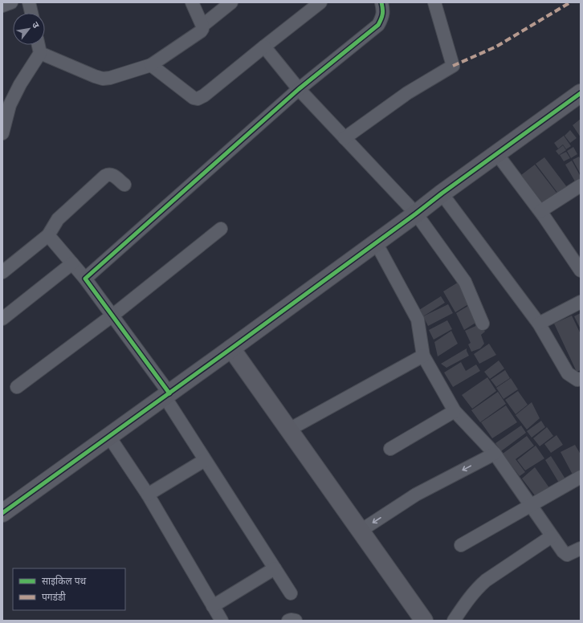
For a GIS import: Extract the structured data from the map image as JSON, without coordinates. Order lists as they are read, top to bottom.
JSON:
{
  "legend": ["साइकिल पथ", "पगडंडी"],
  "north": "top right"
}
